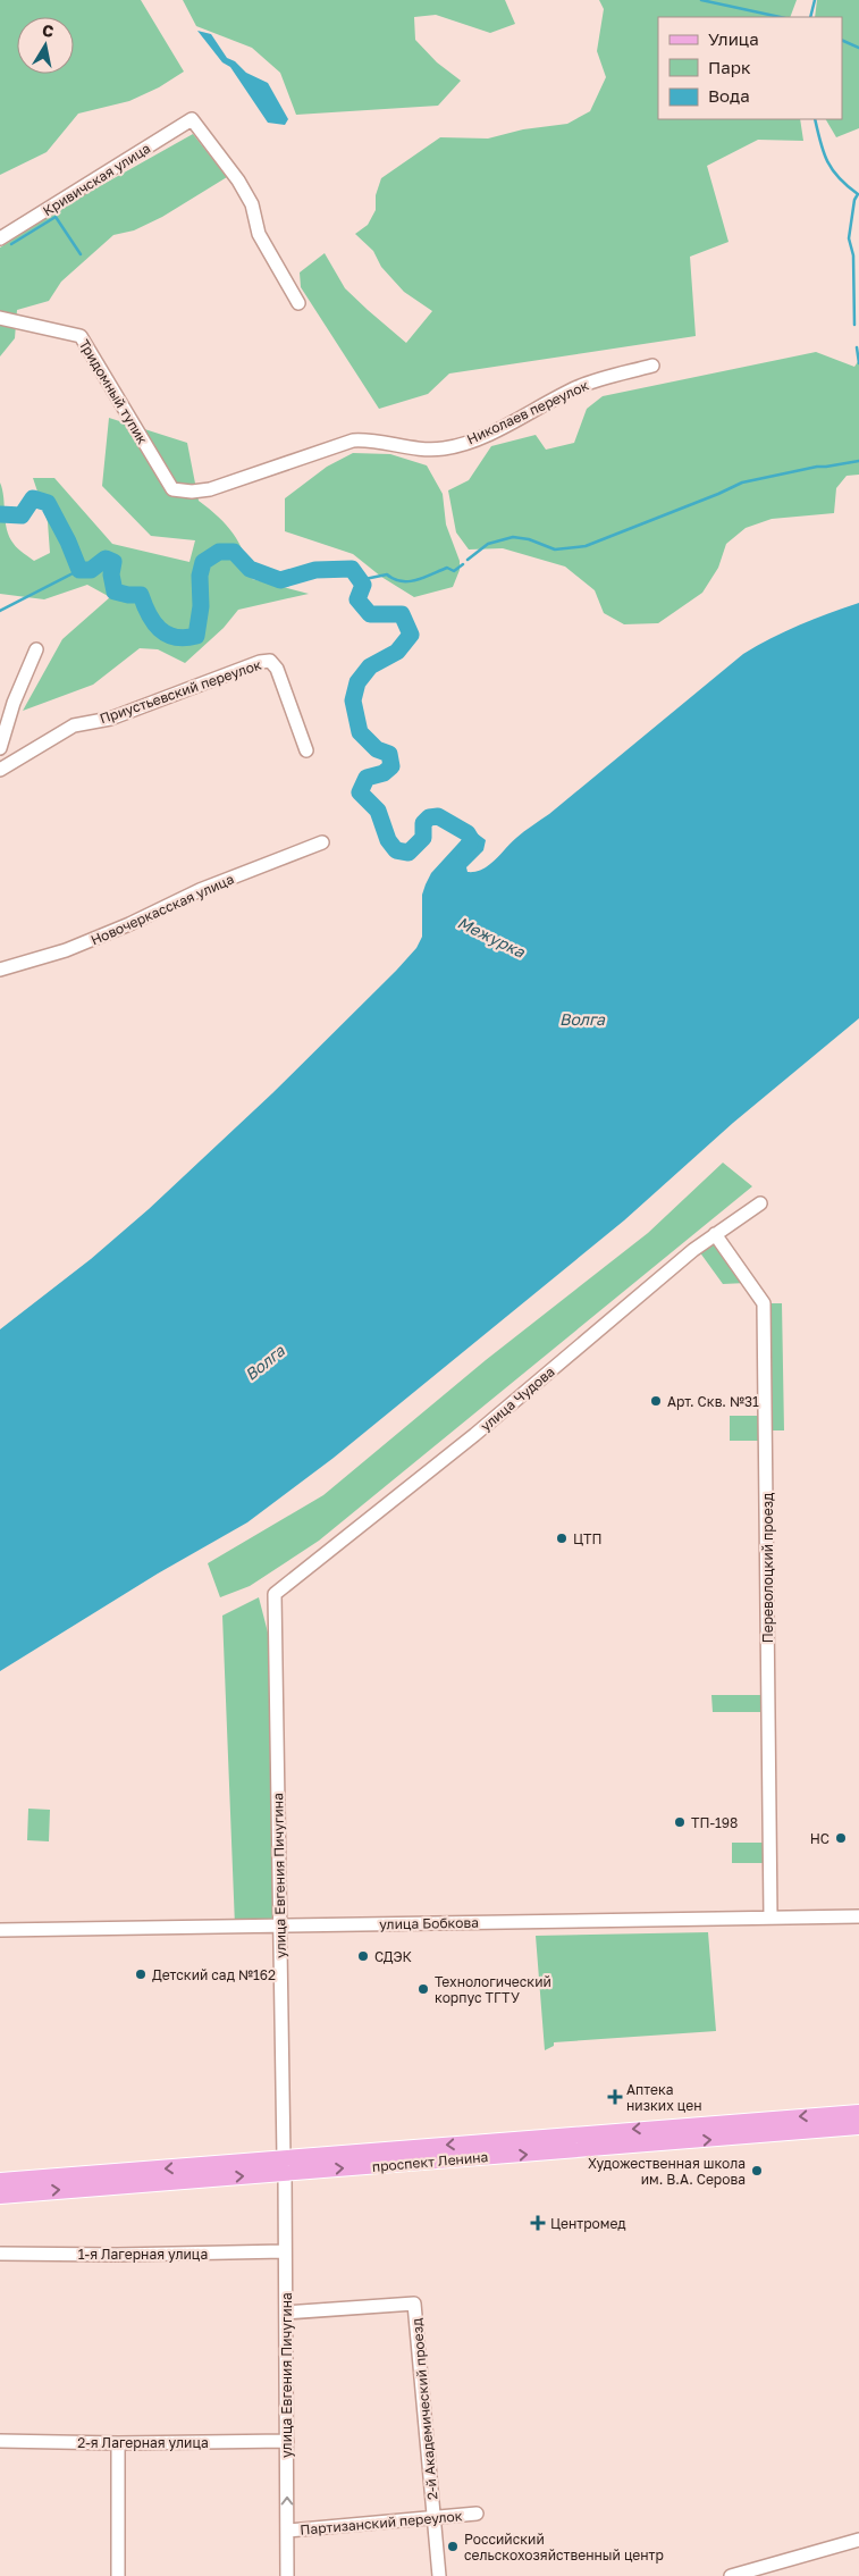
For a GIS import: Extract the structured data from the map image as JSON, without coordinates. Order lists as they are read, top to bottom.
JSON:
{
  "streets": {
    "main road": ["проспект Ленина"],
    "street": [
      "Кривичская улица",
      "Тридомный тупик",
      "Николаев переулок",
      "Приустьевский переулок",
      "Новочеркасская улица",
      "улица Чудова",
      "Переволоцкий проезд",
      "улица Евгения Пичугина",
      "улица Бобкова",
      "1-я Лагерная улица",
      "2-й Академический проезд",
      "2-я Лагерная улица",
      "Партизанский переулок"
    ]
  },
  "crossings": [
    ["Тридомный тупик", "Николаев переулок"],
    ["улица Чудова", "Переволоцкий проезд"],
    ["улица Чудова", "улица Евгения Пичугина"],
    ["Переволоцкий проезд", "улица Бобкова"],
    ["улица Евгения Пичугина", "улица Бобкова"],
    ["улица Евгения Пичугина", "проспект Ленина"],
    ["улица Евгения Пичугина", "1-я Лагерная улица"],
    ["улица Евгения Пичугина", "2-й Академический проезд"],
    ["улица Евгения Пичугина", "2-я Лагерная улица"],
    ["улица Евгения Пичугина", "Партизанский переулок"],
    ["2-й Академический проезд", "Партизанский переулок"]
  ],
  "water": ["Межурка", "Волга"],
  "places": {
    "other": [
      "Арт. Скв. №31",
      "ЦТП",
      "ТП-198",
      "НС",
      "СДЭК",
      "Детский сад №162",
      "Технологический корпус ТГТУ",
      "Художественная школа им. В.А. Серова",
      "Российский сельскохозяйственный центр"
    ],
    "health": ["Аптека низких цен", "Центромед"]
  },
  "legend": ["Улица", "Парк", "Вода"],
  "north": "top"
}
